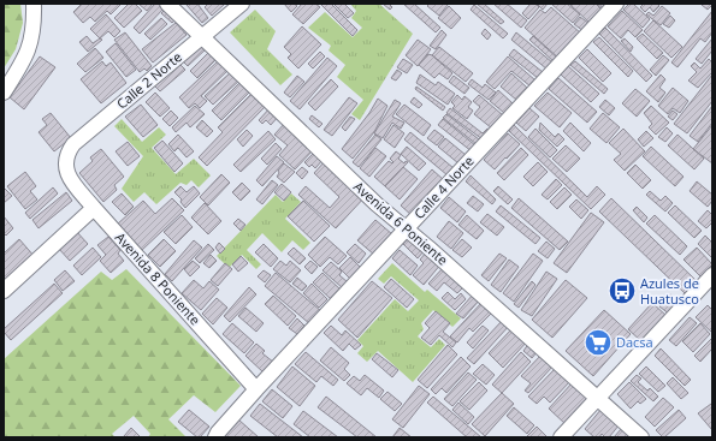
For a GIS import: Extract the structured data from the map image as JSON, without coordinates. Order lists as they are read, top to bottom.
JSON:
{
  "streets": {
    "street": [
      "Calle 2 Norte",
      "Calle 4 Norte",
      "Avenida 6 Poniente",
      "Avenida 8 Poniente"
    ]
  },
  "crossings": [
    ["Calle 2 Norte", "Avenida 6 Poniente"],
    ["Calle 2 Norte", "Avenida 8 Poniente"],
    ["Calle 4 Norte", "Avenida 6 Poniente"],
    ["Calle 4 Norte", "Avenida 8 Poniente"]
  ],
  "places": {
    "bus stop": ["Azules de Huatusco"],
    "supermarket": ["Dacsa"]
  }
}
